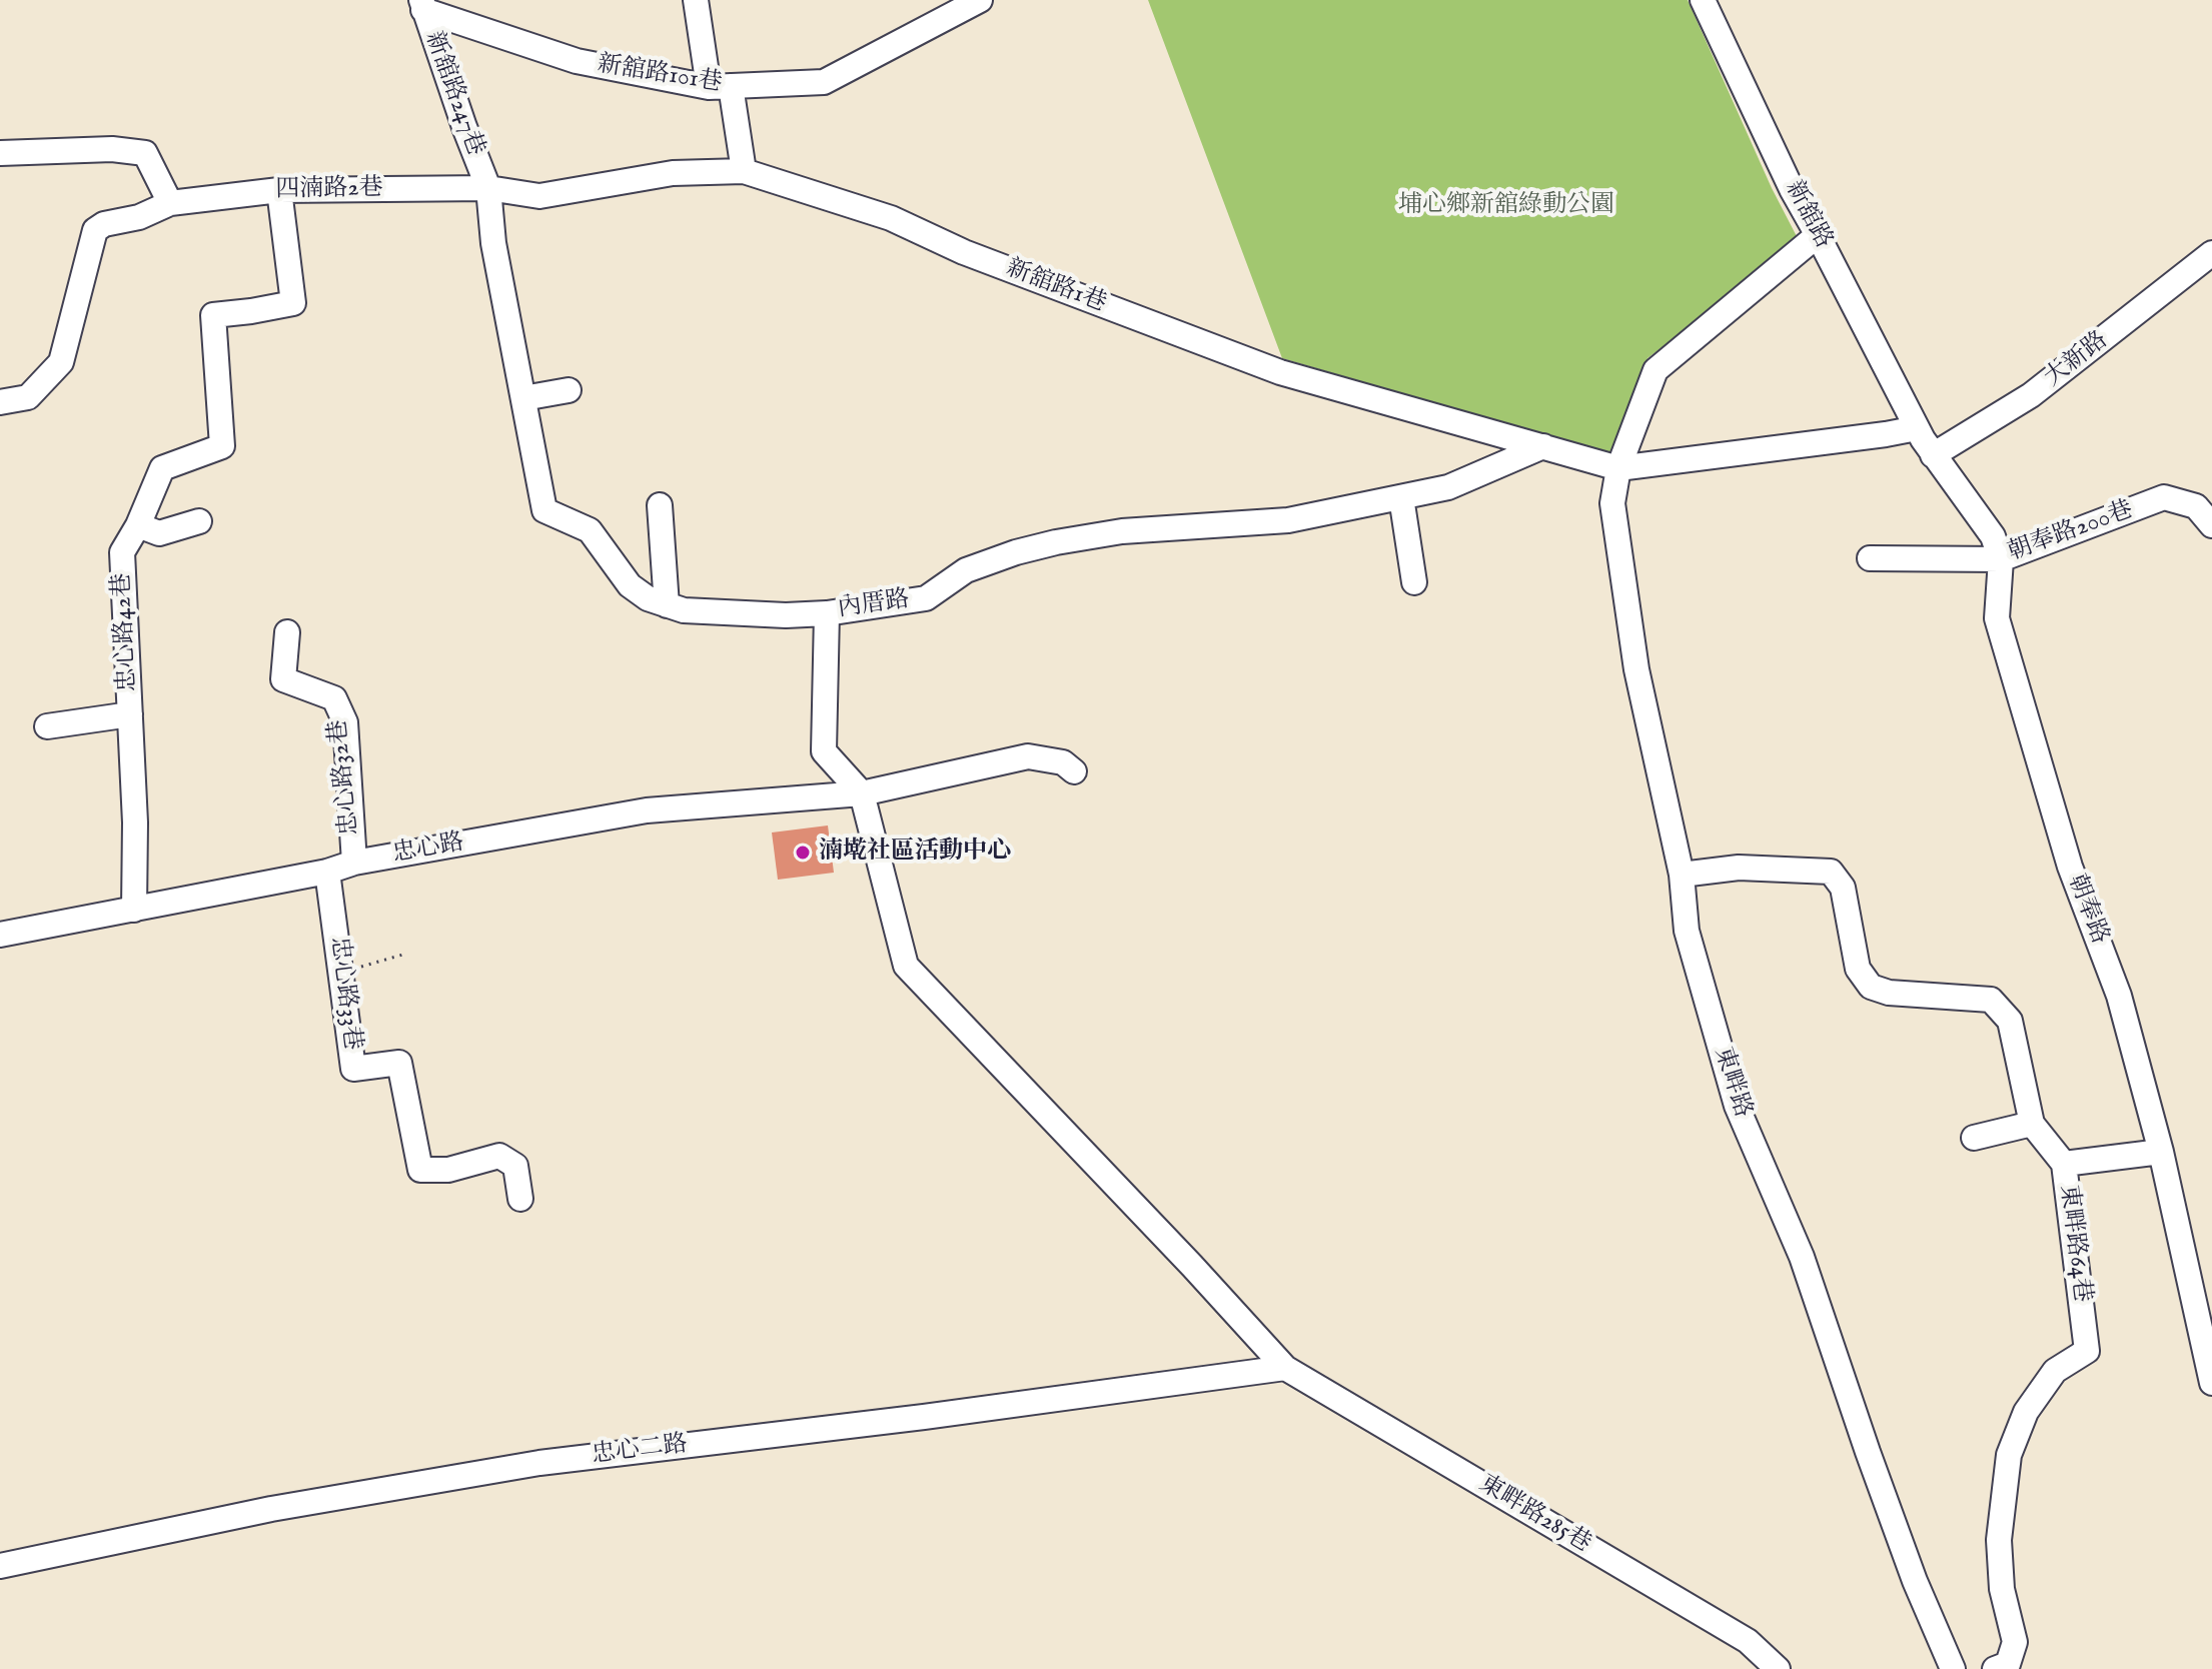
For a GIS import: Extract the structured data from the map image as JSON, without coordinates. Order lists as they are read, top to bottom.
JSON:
{
  "streets": {
    "street": [
      "新舘路101巷",
      "新舘路247巷",
      "四湳路2巷",
      "新舘路",
      "新舘路1巷",
      "大新路",
      "朝奉路200巷",
      "內厝路",
      "忠心路42巷",
      "忠心路32巷",
      "忠心路",
      "朝奉路",
      "忠心路33巷",
      "東畔路",
      "東畔路64巷",
      "忠心二路",
      "東畔路285巷"
    ]
  },
  "crossings": [
    ["新舘路101巷", "新舘路247巷"],
    ["新舘路247巷", "四湳路2巷"],
    ["新舘路247巷", "新舘路1巷"],
    ["新舘路247巷", "內厝路"],
    ["四湳路2巷", "新舘路1巷"],
    ["四湳路2巷", "內厝路"],
    ["四湳路2巷", "忠心路42巷"],
    ["新舘路", "大新路"],
    ["新舘路", "朝奉路"],
    ["新舘路", "東畔路"],
    ["新舘路1巷", "內厝路"],
    ["新舘路1巷", "東畔路"],
    ["大新路", "朝奉路"],
    ["朝奉路200巷", "朝奉路"],
    ["忠心路42巷", "忠心路"],
    ["忠心路32巷", "忠心路"],
    ["忠心路", "忠心路33巷"],
    ["忠心路", "東畔路285巷"],
    ["東畔路", "東畔路64巷"],
    ["忠心二路", "東畔路285巷"]
  ],
  "parks": ["埔心鄉新舘綠動公園"],
  "places": ["湳墘社區活動中心"]
}
